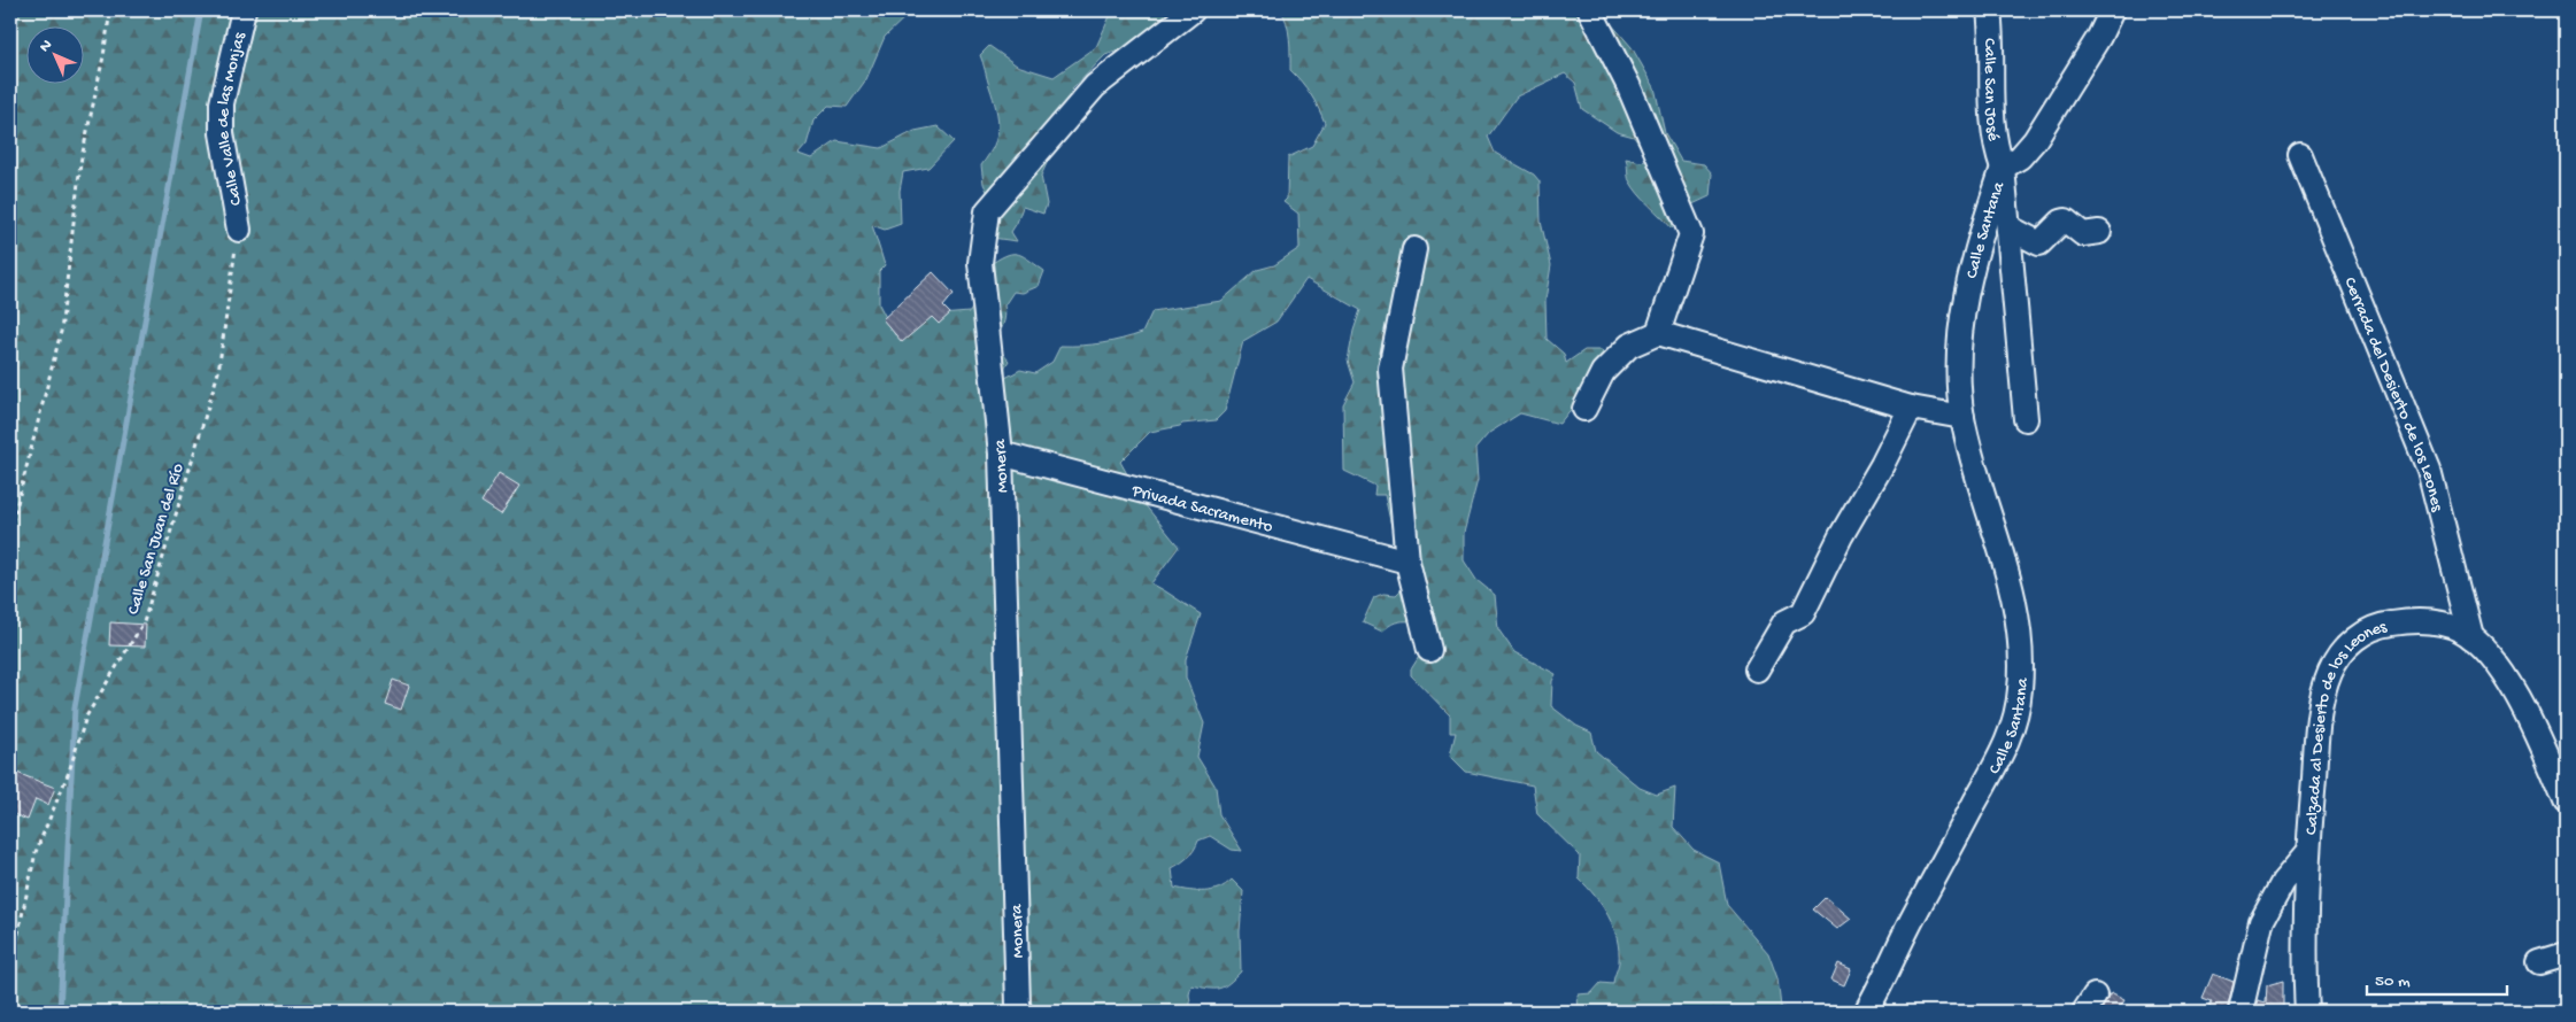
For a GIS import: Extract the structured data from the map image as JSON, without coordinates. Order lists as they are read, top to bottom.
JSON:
{
  "streets": {
    "street": [
      "Calle San José",
      "Calle Valle de las Monjas",
      "Calle Santana",
      "Cerrada del Desierto de los Leones",
      "Monera",
      "Privada Sacramento",
      "Calzada al Desierto de los Leones"
    ],
    "path": ["Calle San Juan del Río"]
  },
  "crossings": [
    ["Calle San José", "Calle Santana"],
    ["Calle Valle de las Monjas", "Calle San Juan del Río"],
    ["Cerrada del Desierto de los Leones", "Calzada al Desierto de los Leones"],
    ["Monera", "Privada Sacramento"]
  ],
  "scale_bar": "50 m",
  "north": "top left"
}
